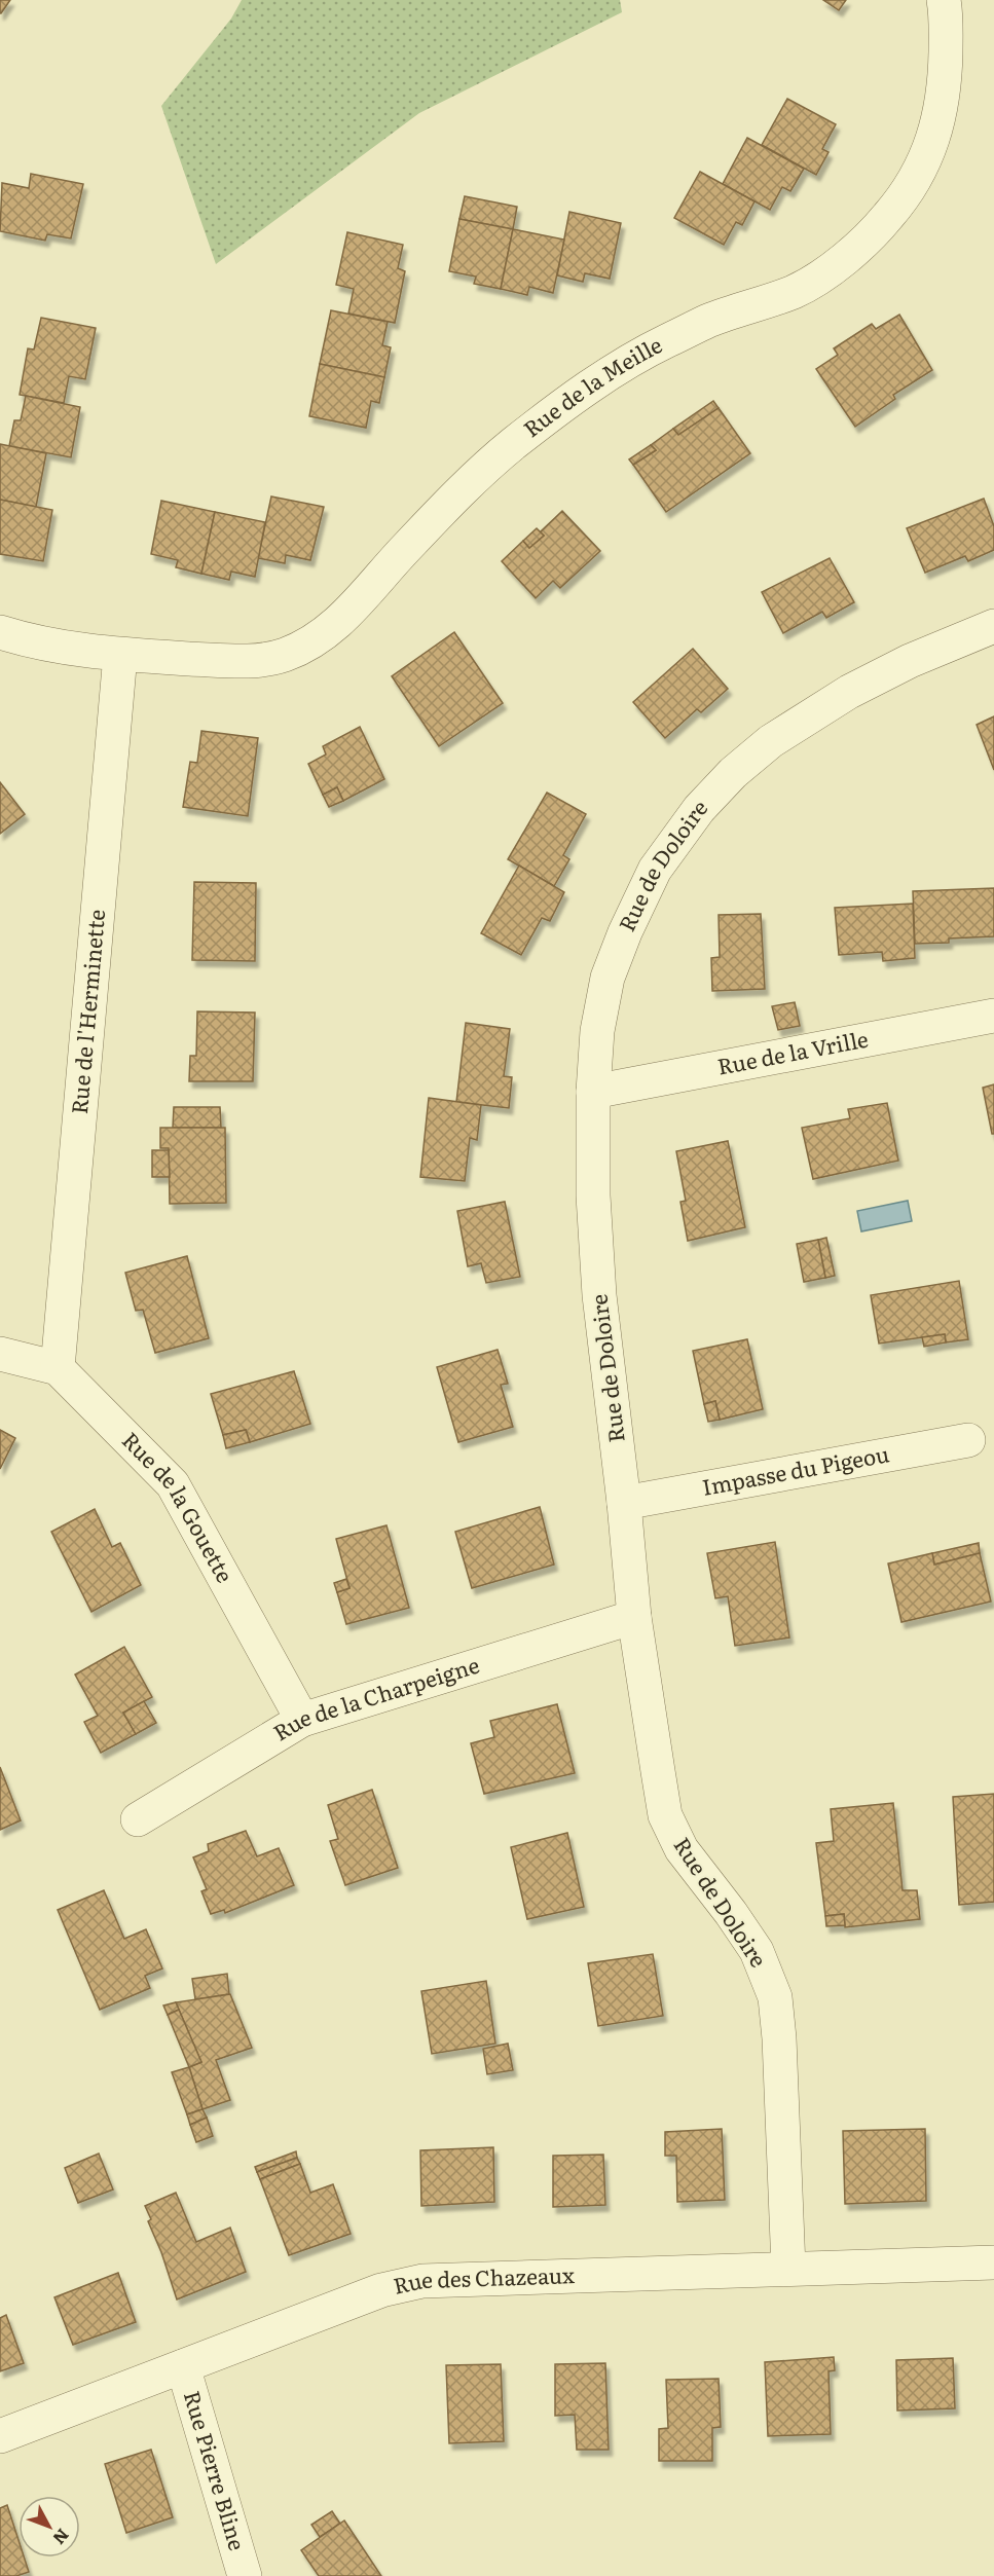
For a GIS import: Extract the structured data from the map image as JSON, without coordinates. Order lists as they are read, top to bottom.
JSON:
{
  "streets": {
    "street": [
      "Rue de la Meille",
      "Rue de Doloire",
      "Rue de l'Herminette",
      "Rue de la Vrille",
      "Impasse du Pigeou",
      "Rue de la Gouette",
      "Rue de la Charpeigne",
      "Rue des Chazeaux",
      "Rue Pierre Bline"
    ]
  },
  "crossings": [
    ["Rue de la Meille", "Rue de l'Herminette"],
    ["Rue de Doloire", "Rue de la Vrille"],
    ["Rue de Doloire", "Impasse du Pigeou"],
    ["Rue de Doloire", "Rue de la Charpeigne"],
    ["Rue de Doloire", "Rue des Chazeaux"],
    ["Rue de l'Herminette", "Rue de la Gouette"],
    ["Rue de la Gouette", "Rue de la Charpeigne"],
    ["Rue des Chazeaux", "Rue Pierre Bline"]
  ],
  "north": "bottom right"
}
